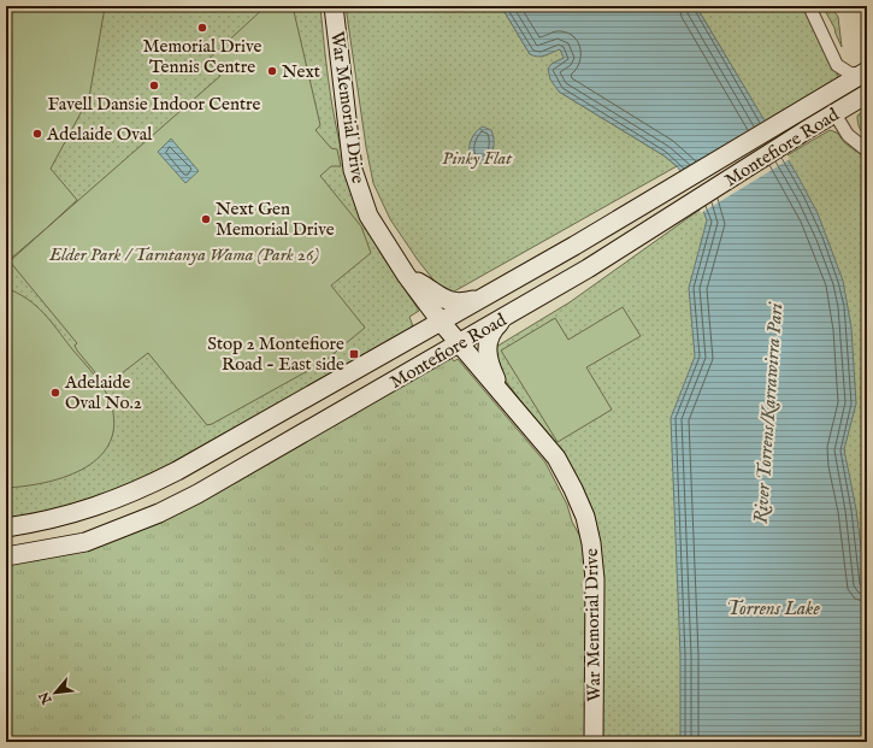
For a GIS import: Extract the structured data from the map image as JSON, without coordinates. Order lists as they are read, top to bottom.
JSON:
{
  "streets": {
    "main road": ["War Memorial Drive", "Montefiore Road"]
  },
  "crossings": [
    ["War Memorial Drive", "Montefiore Road"]
  ],
  "water": ["River Torrens/Karrawirra Pari", "Torrens Lake"],
  "parks": ["Pinky Flat", "Elder Park / Tarntanya Wama (Park 26)"],
  "places": {
    "other": [
      "Memorial Drive Tennis Centre",
      "Next",
      "Favell Dansie Indoor Centre",
      "Adelaide Oval",
      "Next Gen Memorial Drive",
      "Adelaide Oval No.2"
    ],
    "transit": ["Stop 2 Montefiore Road - East side"]
  },
  "north": "bottom left"
}
